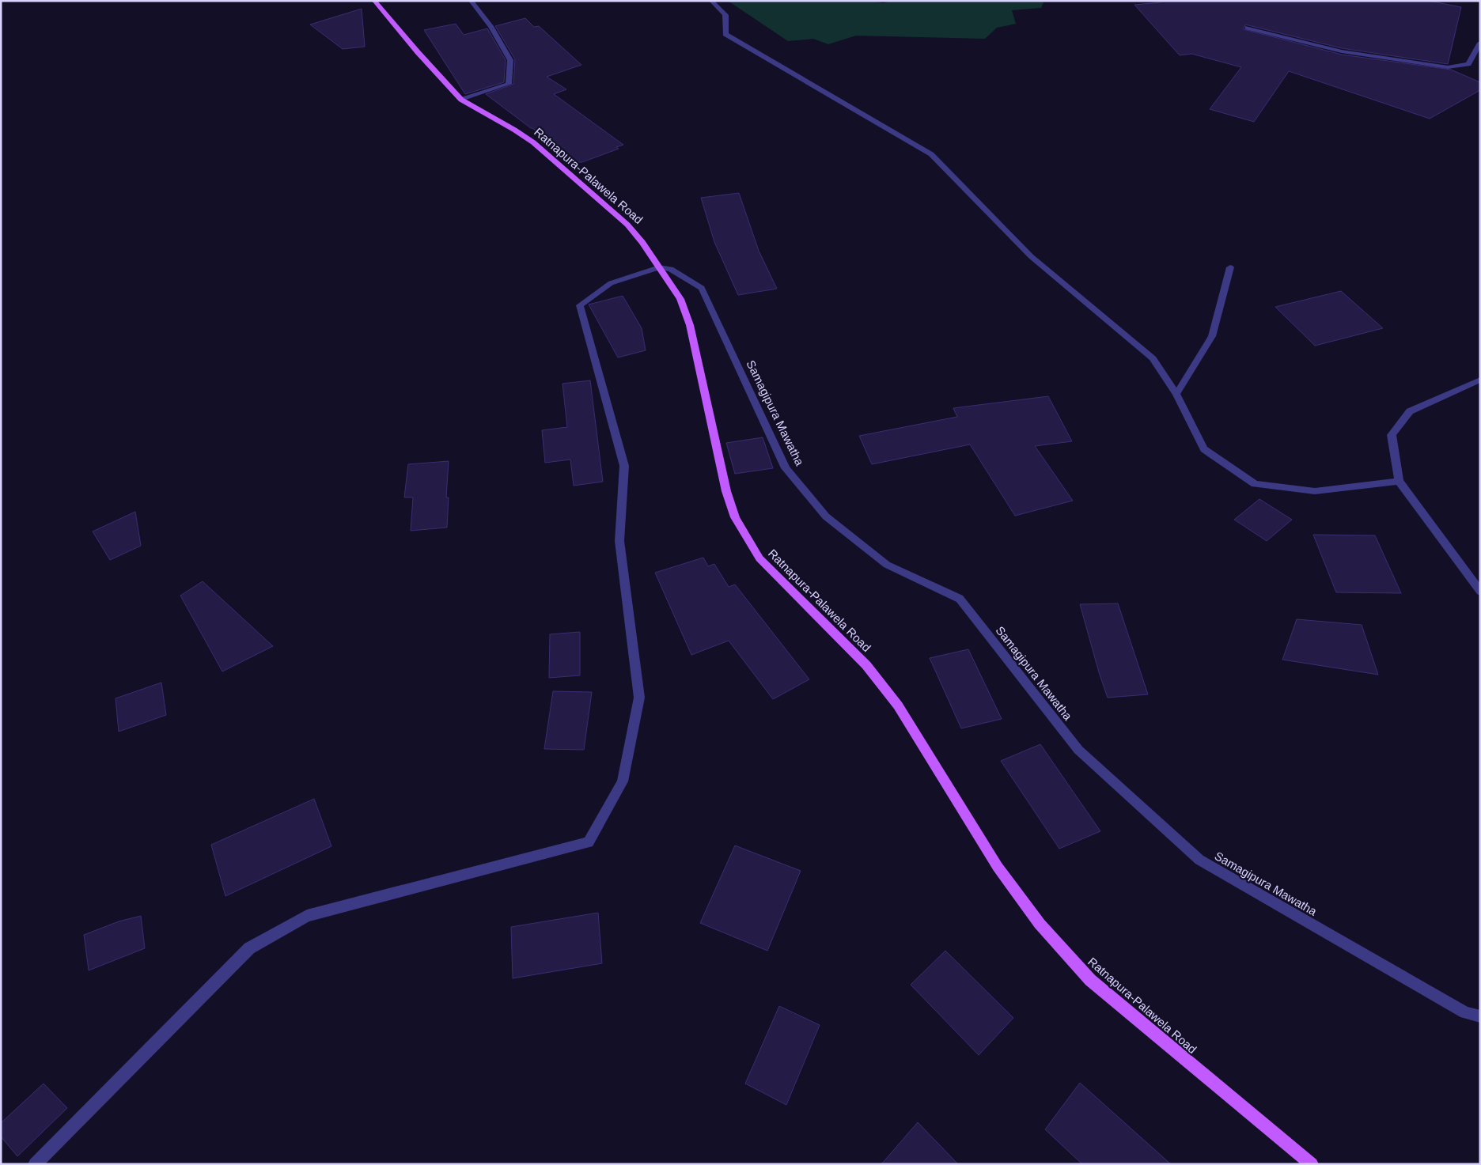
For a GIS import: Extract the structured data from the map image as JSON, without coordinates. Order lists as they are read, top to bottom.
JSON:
{
  "streets": {
    "main road": ["Ratnapura-Palawela Road"],
    "street": ["Samagipura Mawatha"]
  },
  "crossings": [
    ["Ratnapura-Palawela Road", "Samagipura Mawatha"]
  ]
}
